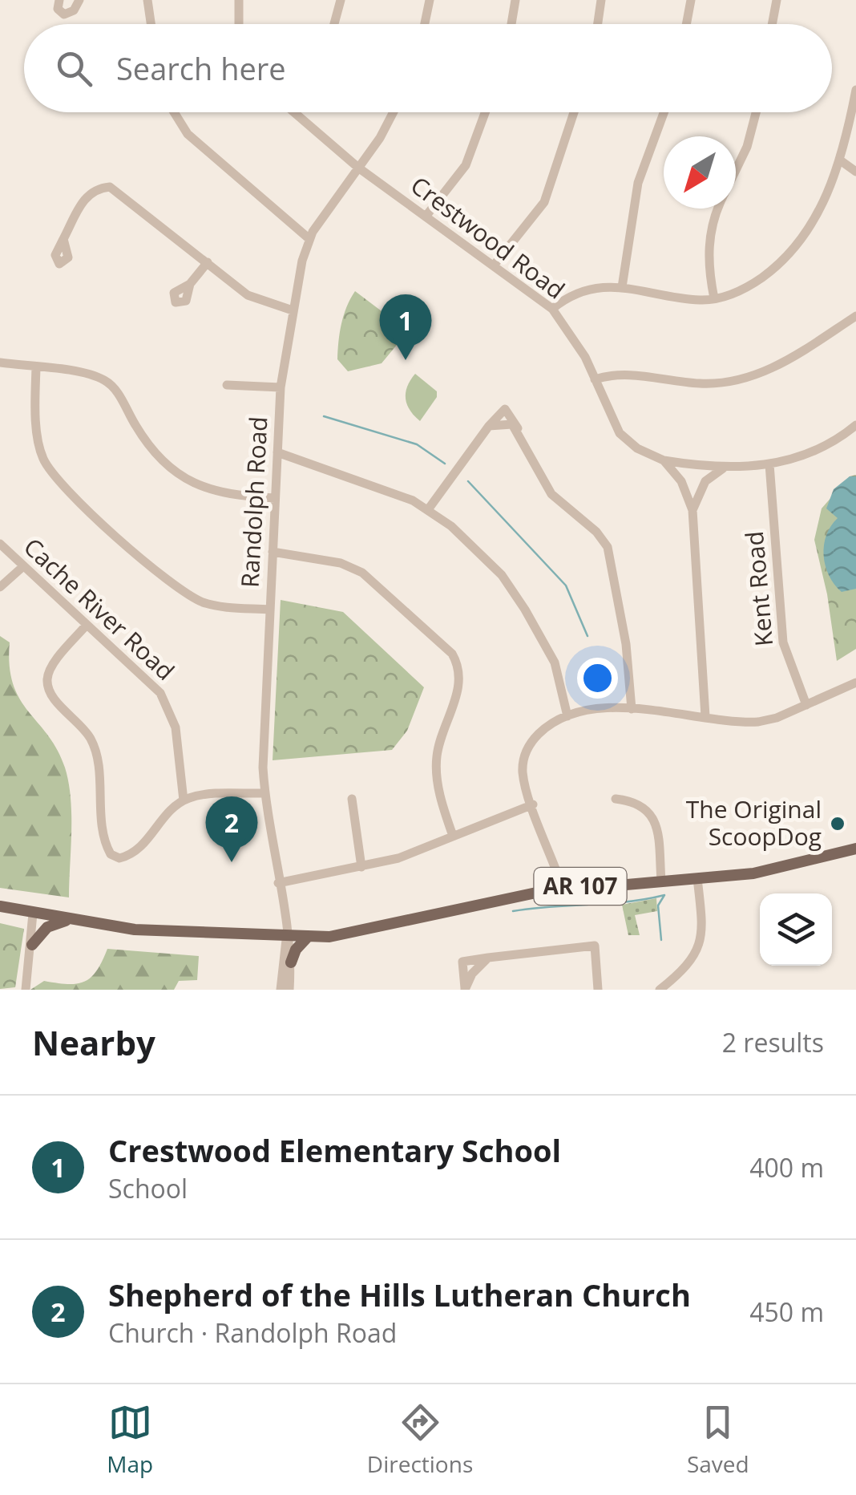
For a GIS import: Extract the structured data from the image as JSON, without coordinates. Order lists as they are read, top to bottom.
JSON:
{
  "streets": {
    "main road": ["AR 107"],
    "street": [
      "Crestwood Road",
      "Randolph Road",
      "Kent Road",
      "Cache River Road"
    ]
  },
  "crossings": [
    ["Crestwood Road", "Randolph Road"],
    ["Randolph Road", "AR 107"]
  ],
  "places": ["The Original ScoopDog"],
  "north": "bottom left",
  "page": {
    "search": "Search here",
    "pins": ["1", "2"],
    "heading": ["Nearby", "2 results"],
    "list": [
      {
        "mark": "1",
        "name": "Crestwood Elementary School",
        "note": "School",
        "value": "400 m"
      },
      {
        "mark": "2",
        "name": "Shepherd of the Hills Lutheran Church",
        "note": "Church · Randolph Road",
        "value": "450 m"
      }
    ],
    "nav": ["Map", "Directions", "Saved"]
  }
}
